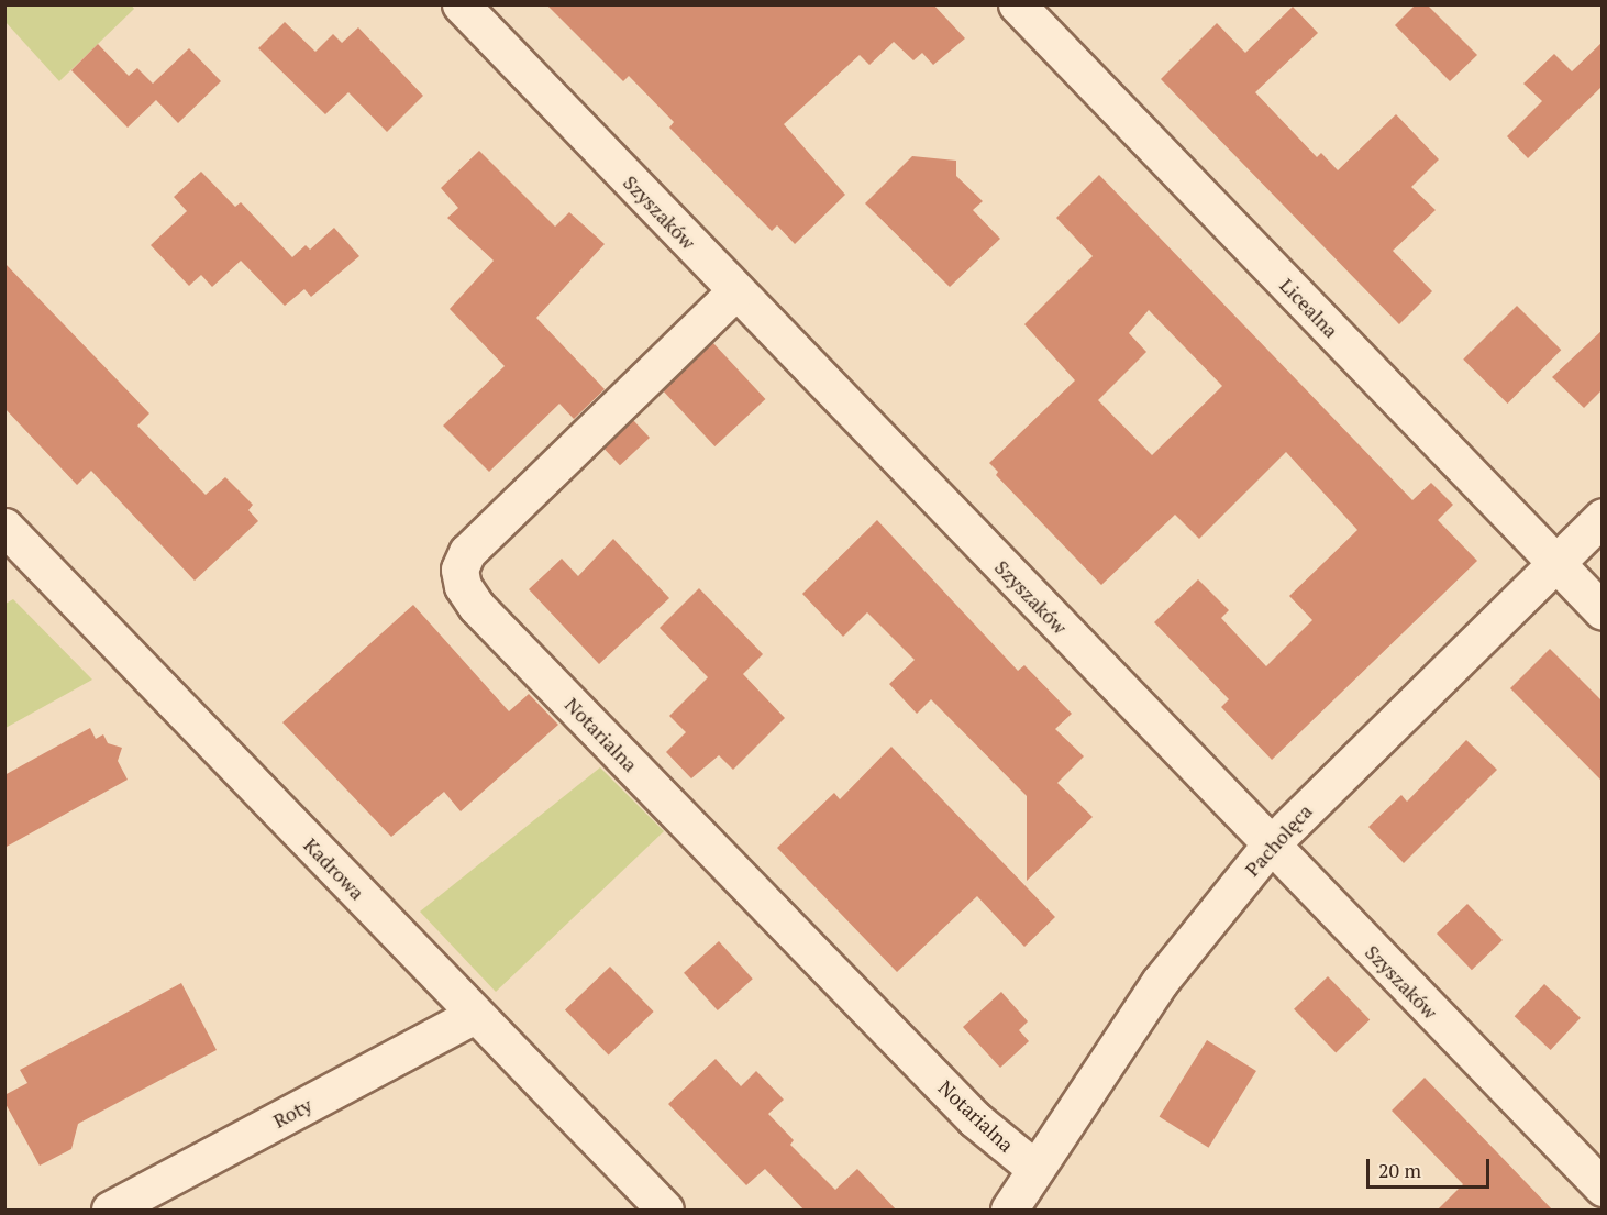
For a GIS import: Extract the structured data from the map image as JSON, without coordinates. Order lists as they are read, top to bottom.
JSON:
{
  "streets": {
    "street": [
      "Szyszaków",
      "Licealna",
      "Notarialna",
      "Pacholęca",
      "Kadrowa",
      "Roty"
    ]
  },
  "crossings": [
    ["Szyszaków", "Notarialna"],
    ["Szyszaków", "Pacholęca"],
    ["Licealna", "Pacholęca"],
    ["Notarialna", "Pacholęca"],
    ["Kadrowa", "Roty"]
  ],
  "scale_bar": "20 m"
}
